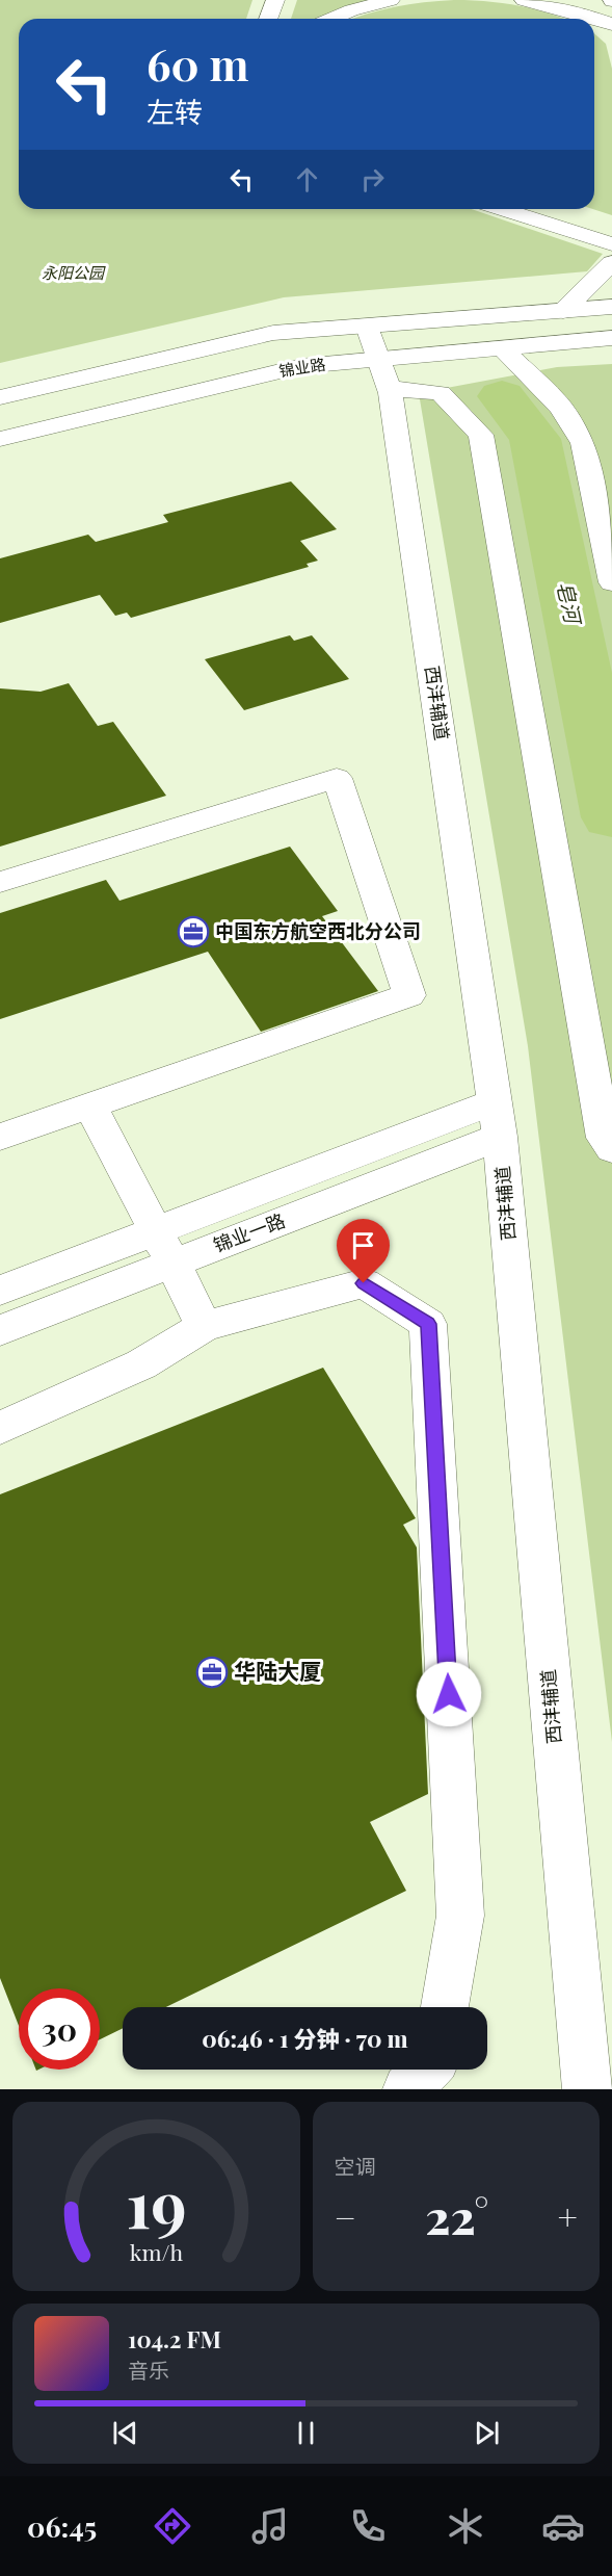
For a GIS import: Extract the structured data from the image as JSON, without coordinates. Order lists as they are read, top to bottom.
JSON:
{
  "streets": {
    "main road": ["锦业路", "西沣辅道", "锦业一路"]
  },
  "crossings": [
    ["锦业路", "西沣辅道"],
    ["西沣辅道", "锦业一路"]
  ],
  "water": ["皂河"],
  "parks": ["永阳公园"],
  "places": {
    "office": ["中国东方航空西北分公司", "华陆大厦"]
  },
  "page": {
    "turn": ["60 m", "左转"],
    "limit": "30",
    "trip": "06:46 · 1 分钟 · 70 m",
    "tile": "空调",
    "heat": ["−", "22°", "+"],
    "song": ["104.2 FM", "音乐"],
    "tabs": "06:45",
    "gauge": ["19", "km/h"]
  }
}
